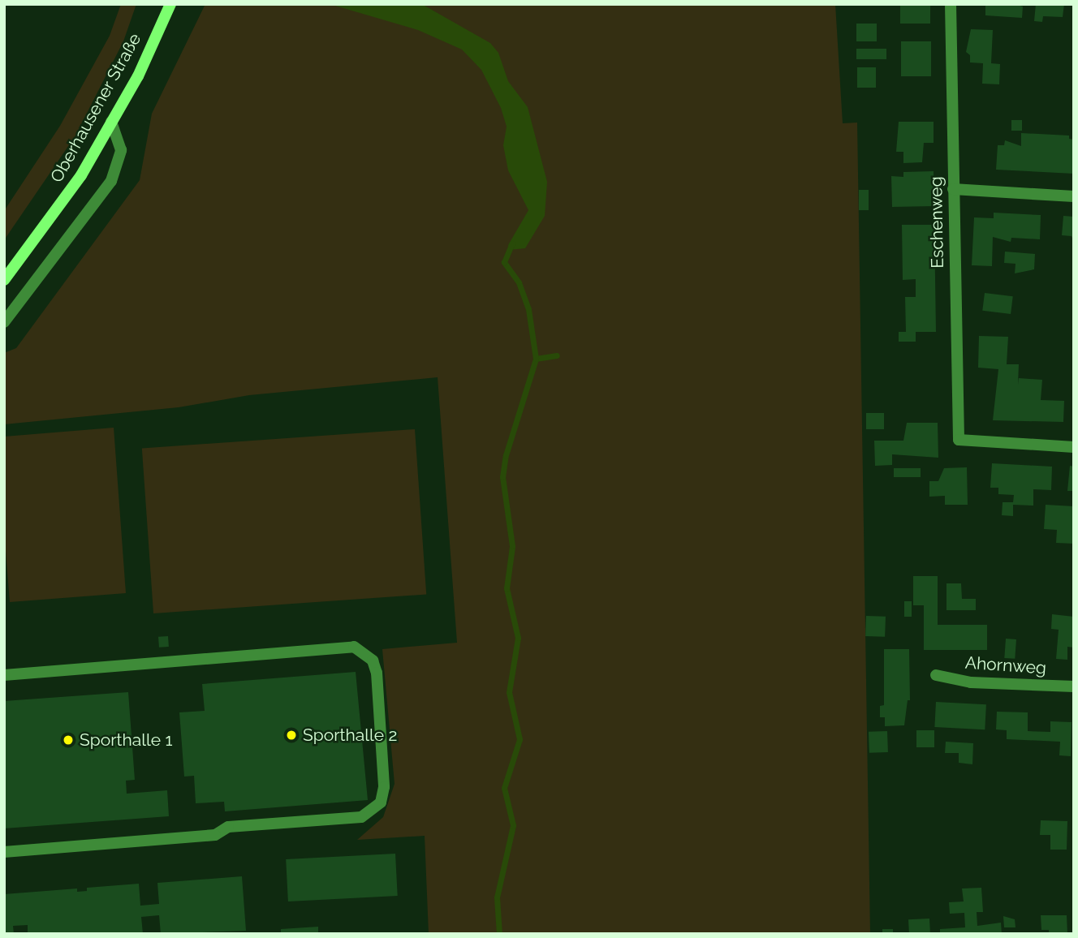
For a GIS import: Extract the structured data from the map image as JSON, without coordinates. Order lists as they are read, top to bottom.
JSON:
{
  "streets": {
    "main road": ["Oberhausener Straße"],
    "street": ["Eschenweg", "Ahornweg"]
  },
  "places": ["Sporthalle 2", "Sporthalle 1"]
}
